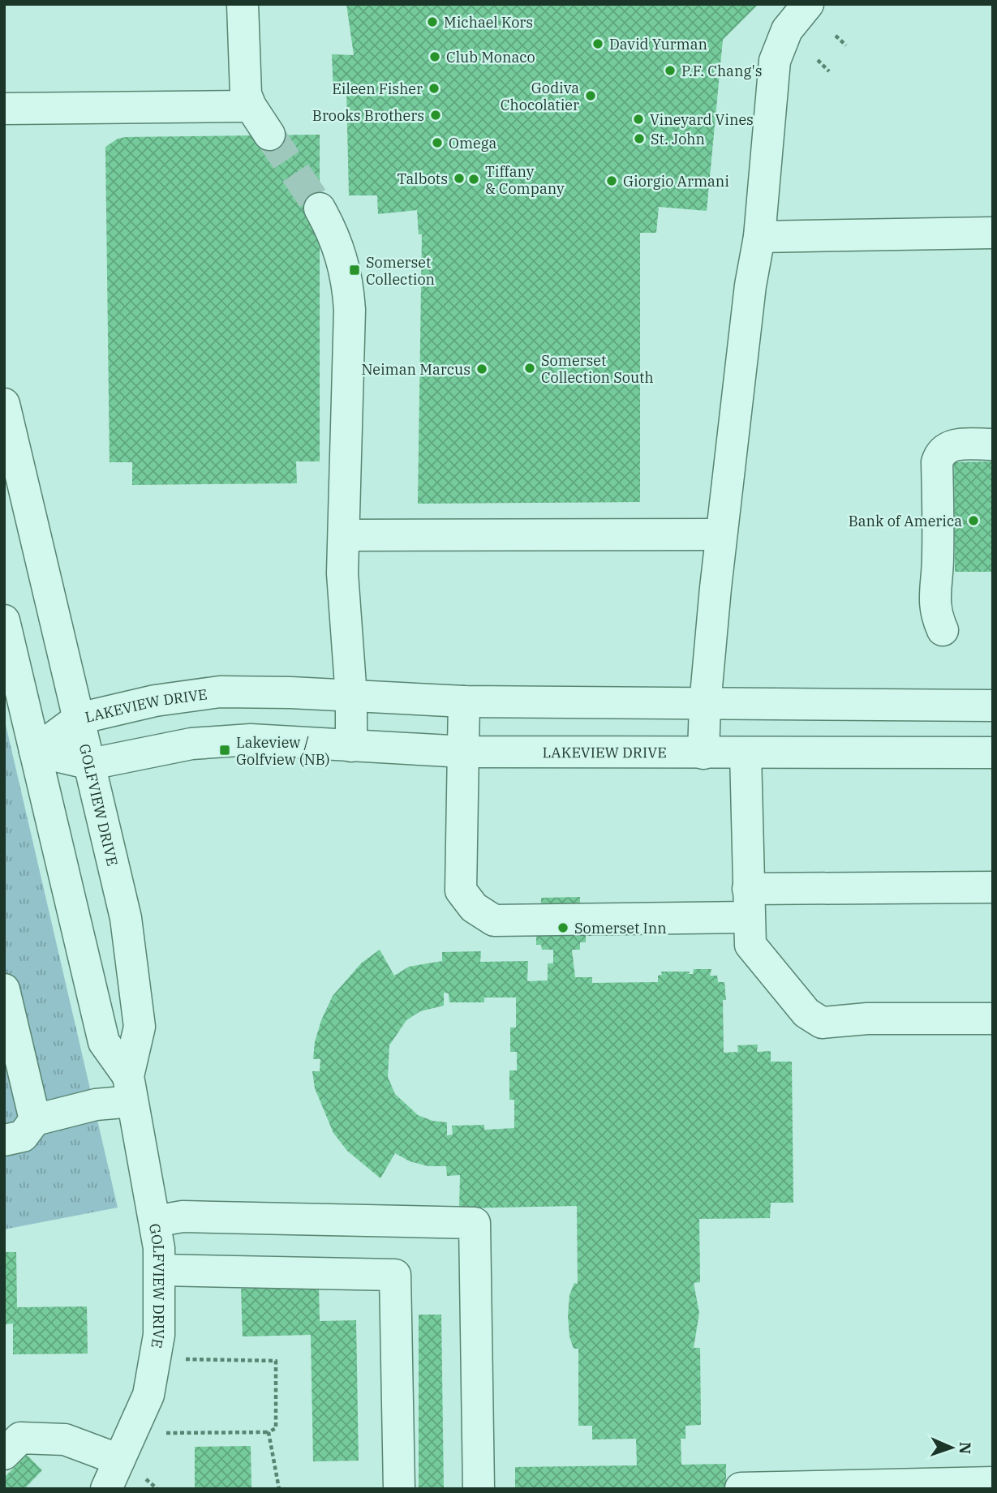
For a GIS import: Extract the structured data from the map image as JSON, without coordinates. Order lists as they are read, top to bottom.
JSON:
{
  "streets": {
    "street": ["LAKEVIEW DRIVE", "GOLFVIEW DRIVE"]
  },
  "crossings": [
    ["LAKEVIEW DRIVE", "GOLFVIEW DRIVE"]
  ],
  "places": {
    "other": [
      "Michael Kors",
      "David Yurman",
      "Club Monaco",
      "P.F. Chang's",
      "Eileen Fisher",
      "Godiva Chocolatier",
      "Brooks Brothers",
      "Vineyard Vines",
      "St. John",
      "Omega",
      "Talbots",
      "Tiffany & Company",
      "Giorgio Armani",
      "Somerset Collection South",
      "Neiman Marcus",
      "Bank of America",
      "Somerset Inn"
    ],
    "transit": ["Somerset Collection", "Lakeview / Golfview (NB)"]
  },
  "north": "right"
}
